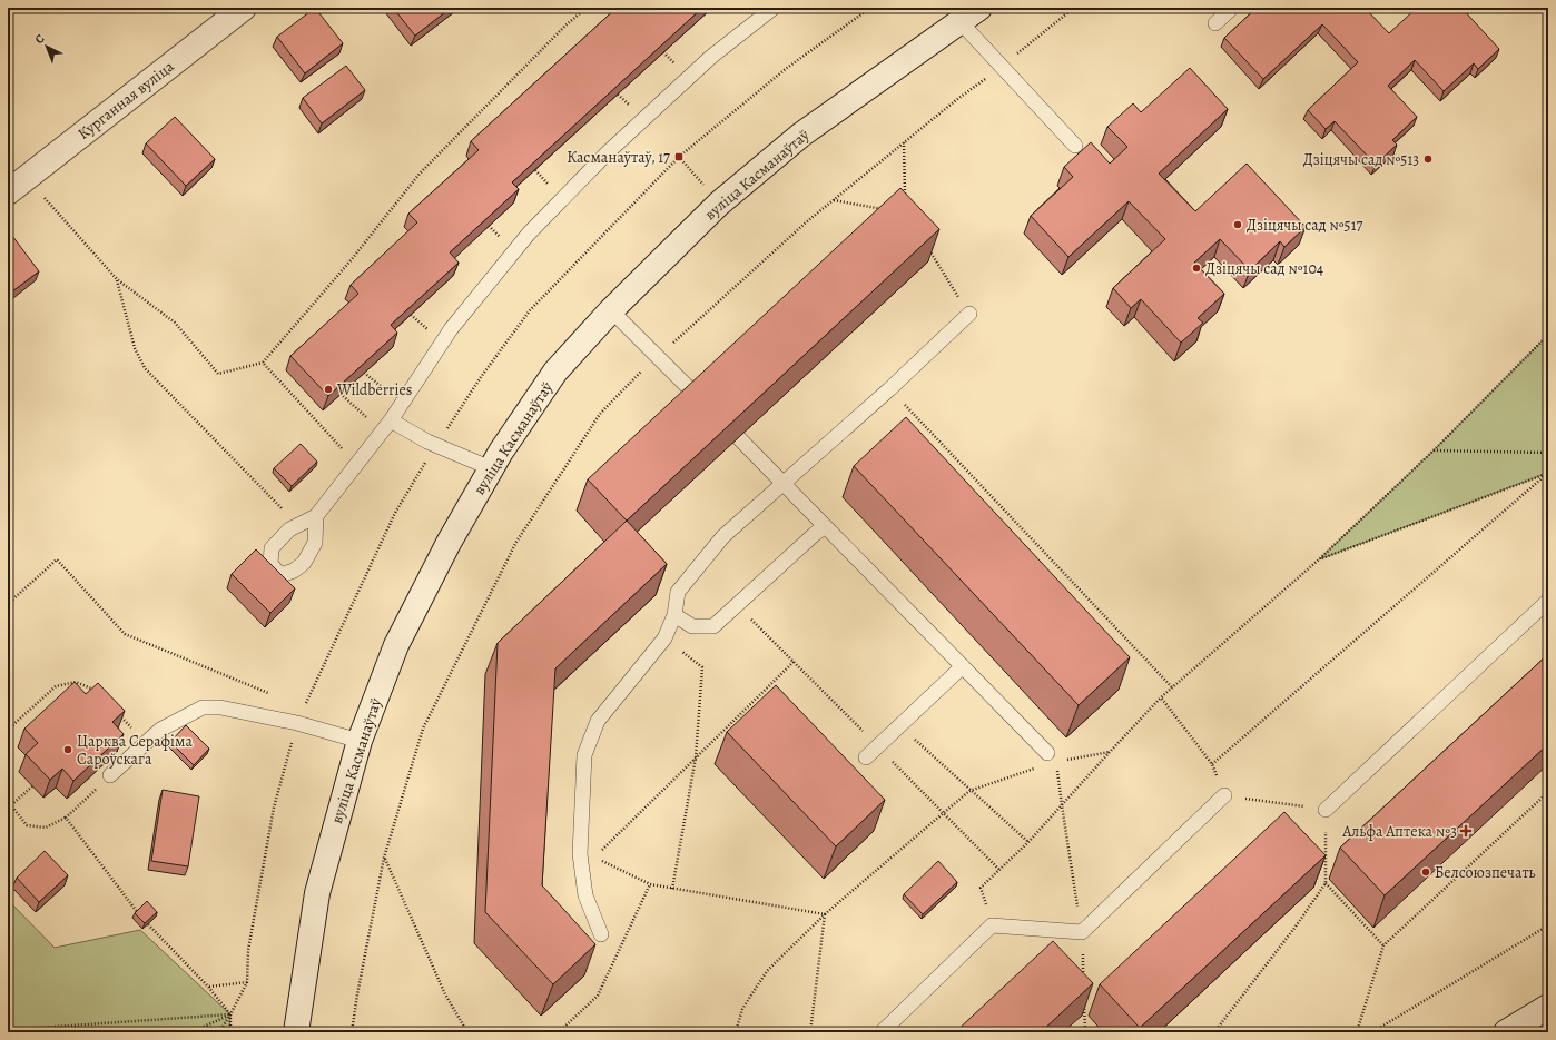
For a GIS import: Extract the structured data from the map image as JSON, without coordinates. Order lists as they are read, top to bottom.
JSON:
{
  "streets": {
    "street": ["Курганная вуліца", "вуліца Касманаўтаў"]
  },
  "places": {
    "transit": ["Касманаўтаў, 17"],
    "other": [
      "Дзіцячы сад №513",
      "Дзіцячы сад №517",
      "Дзіцячы сад №104",
      "Wildberries",
      "Царква Серафіма Сароўскага",
      "Белсоюзпечать"
    ],
    "health": ["Альфа Аптека №3"]
  },
  "north": "top left"
}
